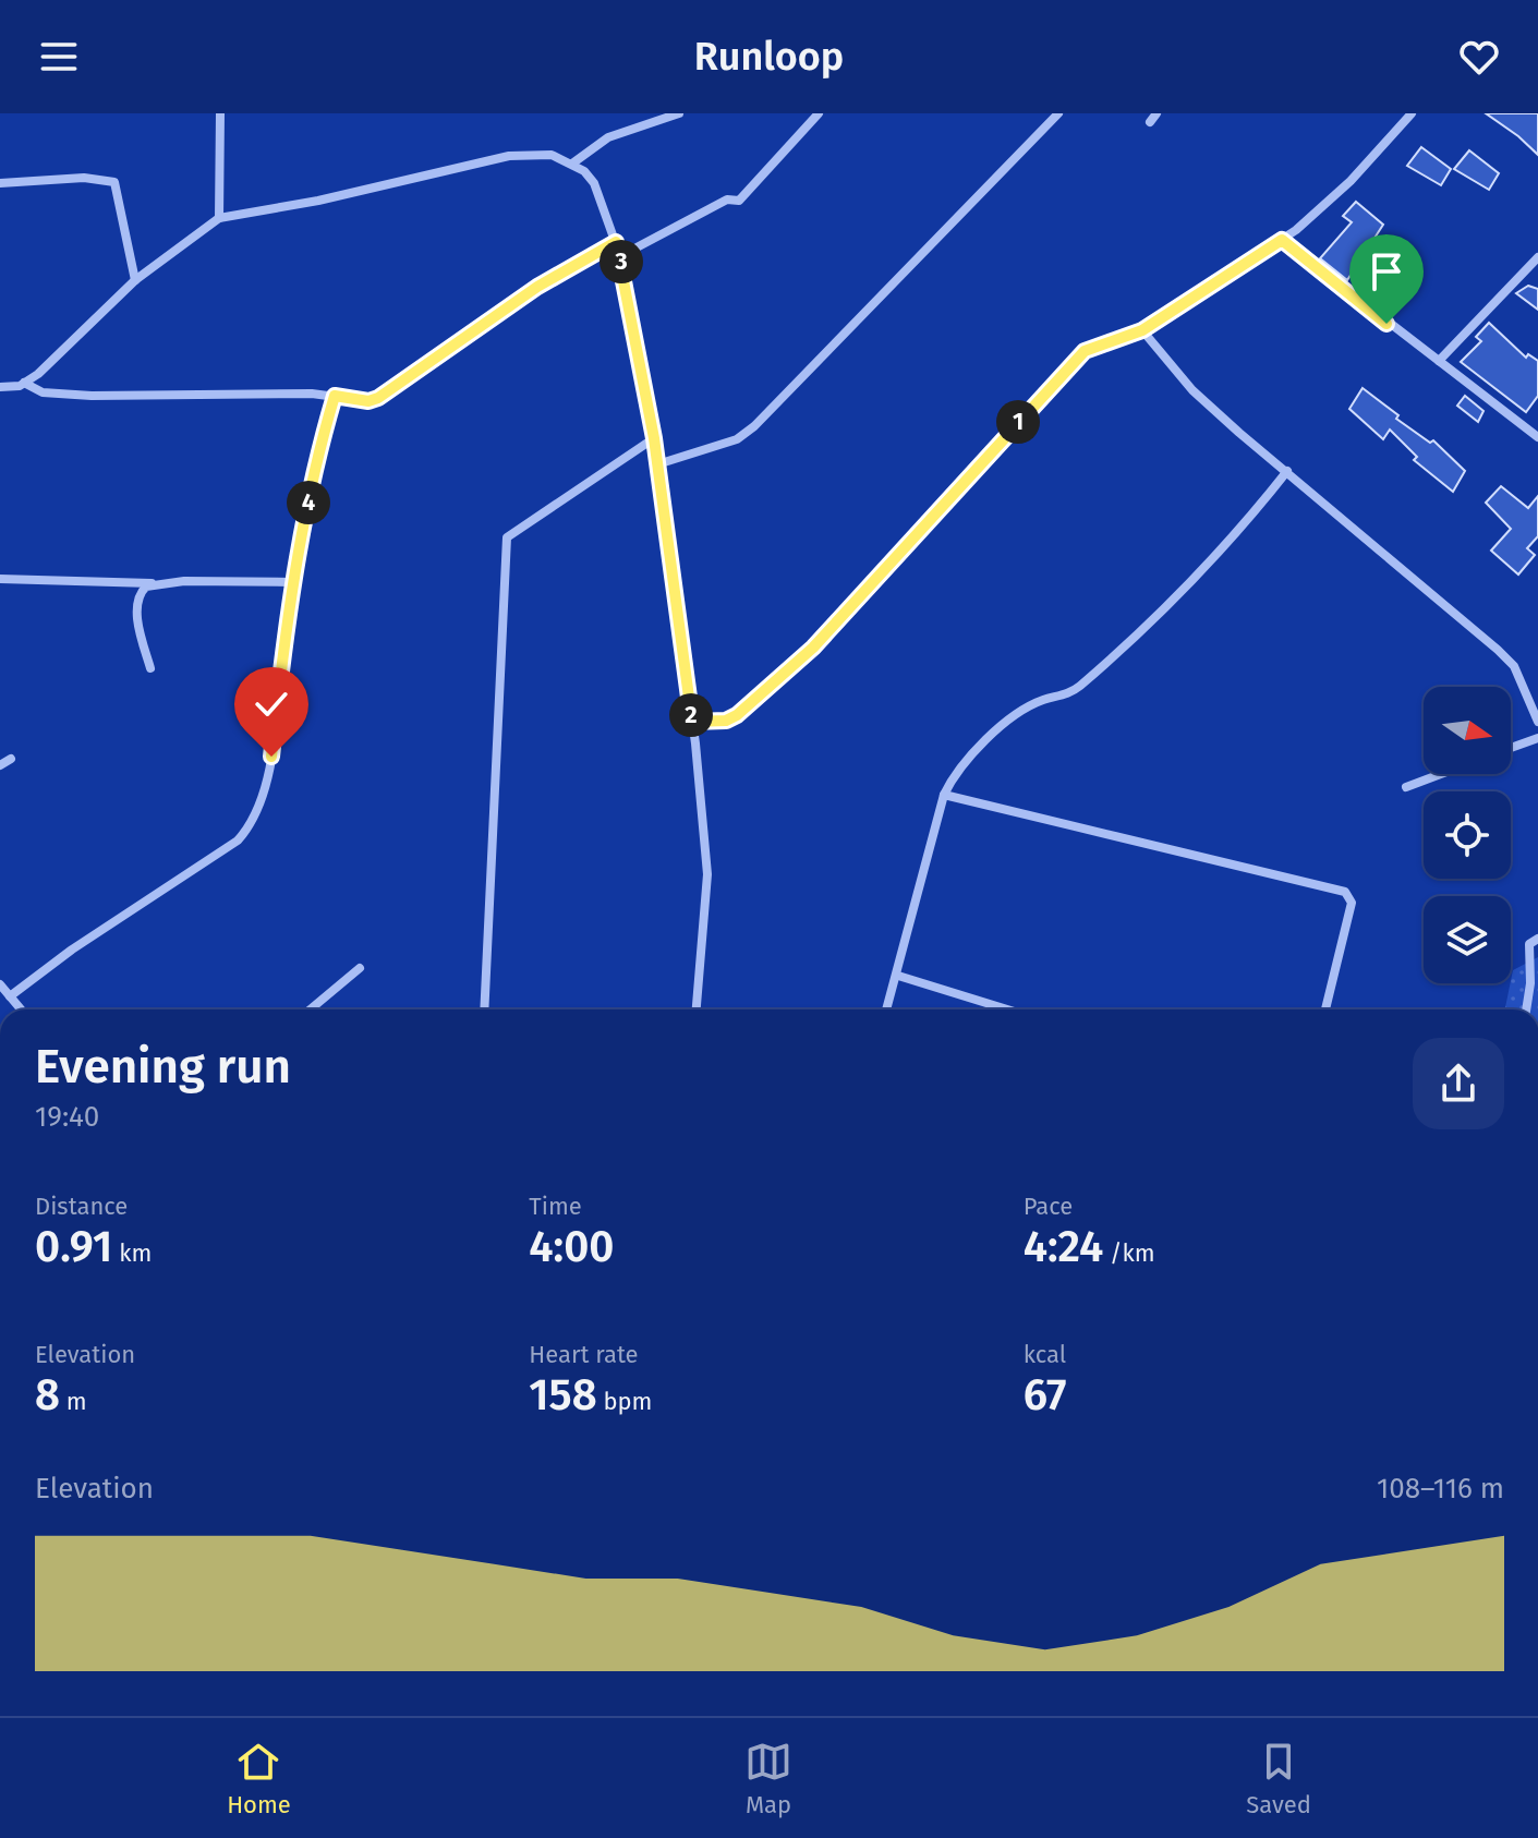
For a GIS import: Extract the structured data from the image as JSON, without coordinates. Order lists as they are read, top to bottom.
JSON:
{
  "north": "right",
  "page": {
    "header": "Runloop",
    "pins": [
      "3",
      "1",
      "4",
      "2"
    ],
    "heading": ["Evening run", "19:40"],
    "stats": [
      ["Distance", "0.91 km"],
      ["Time", "4:00"],
      ["Pace", "4:24 /km"],
      ["Elevation", "8 m"],
      ["Heart rate", "158 bpm"],
      ["kcal", "67"]
    ],
    "chart": ["Elevation", "108–116 m"],
    "tabs": ["Home", "Map", "Saved"]
  }
}
